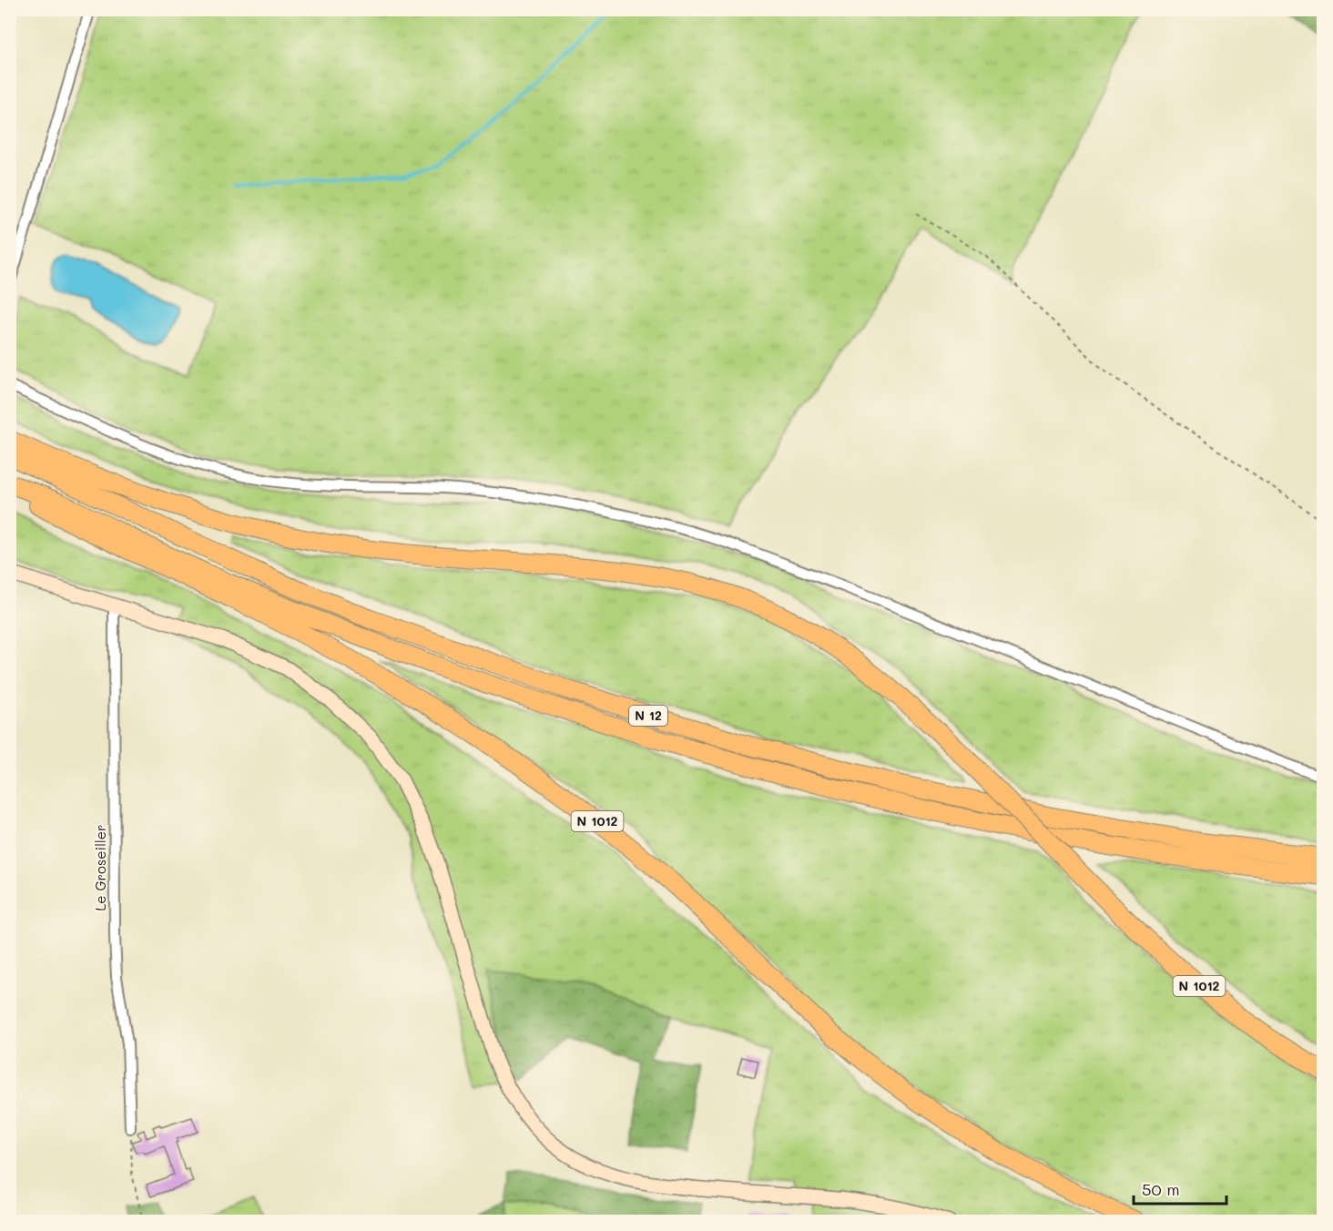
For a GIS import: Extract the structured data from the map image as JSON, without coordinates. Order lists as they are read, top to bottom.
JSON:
{
  "streets": {
    "highway": ["N 12", "N 1012"],
    "street": ["Le Groseiller"]
  },
  "scale_bar": "50 m"
}
